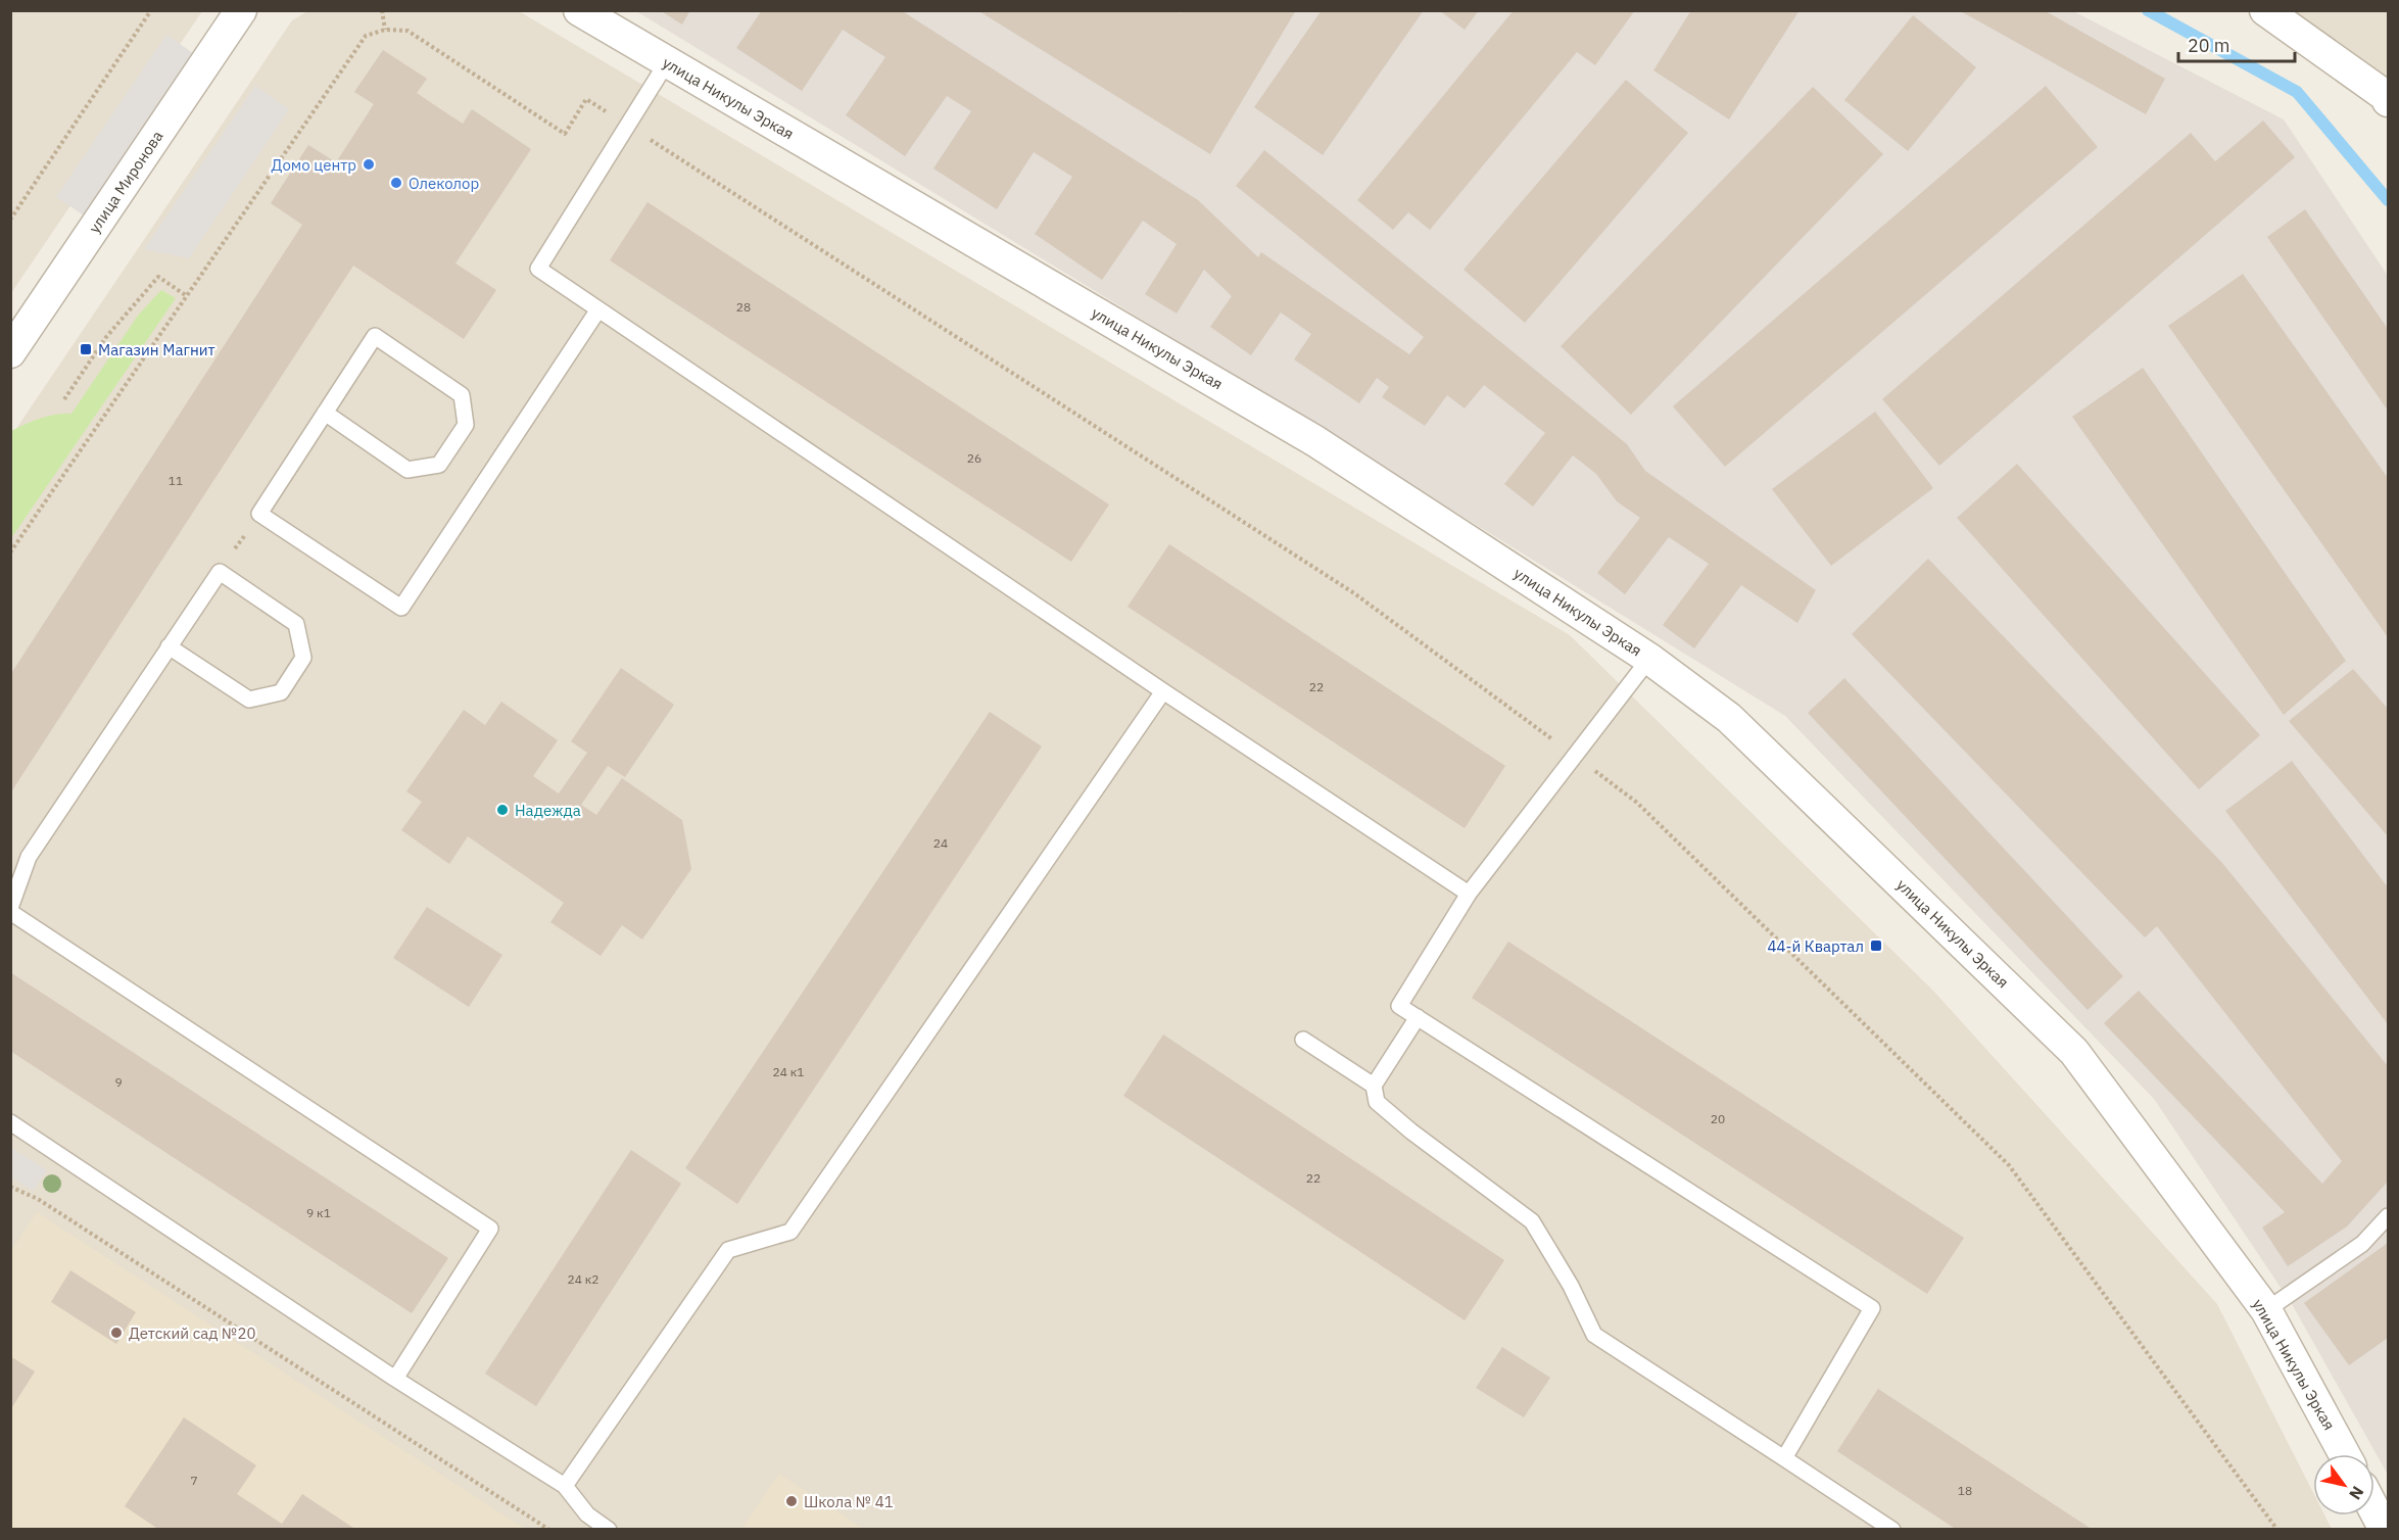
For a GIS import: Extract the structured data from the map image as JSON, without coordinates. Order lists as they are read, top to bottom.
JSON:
{
  "streets": {
    "street": ["улица Никулы Эркая", "улица Миронова"]
  },
  "places": {
    "other": [
      "Домо центр",
      "Олеколор",
      "Надежда",
      "Детский сад №20",
      "Школа № 41"
    ],
    "transit": ["Магазин Магнит", "44-й Квартал"]
  },
  "house_numbers": [
    "28",
    "26",
    "11",
    "22",
    "24",
    "24 к1",
    "9",
    "20",
    "22",
    "9 к1",
    "24 к2",
    "7",
    "18"
  ],
  "scale_bar": "20 m",
  "north": "bottom right"
}
